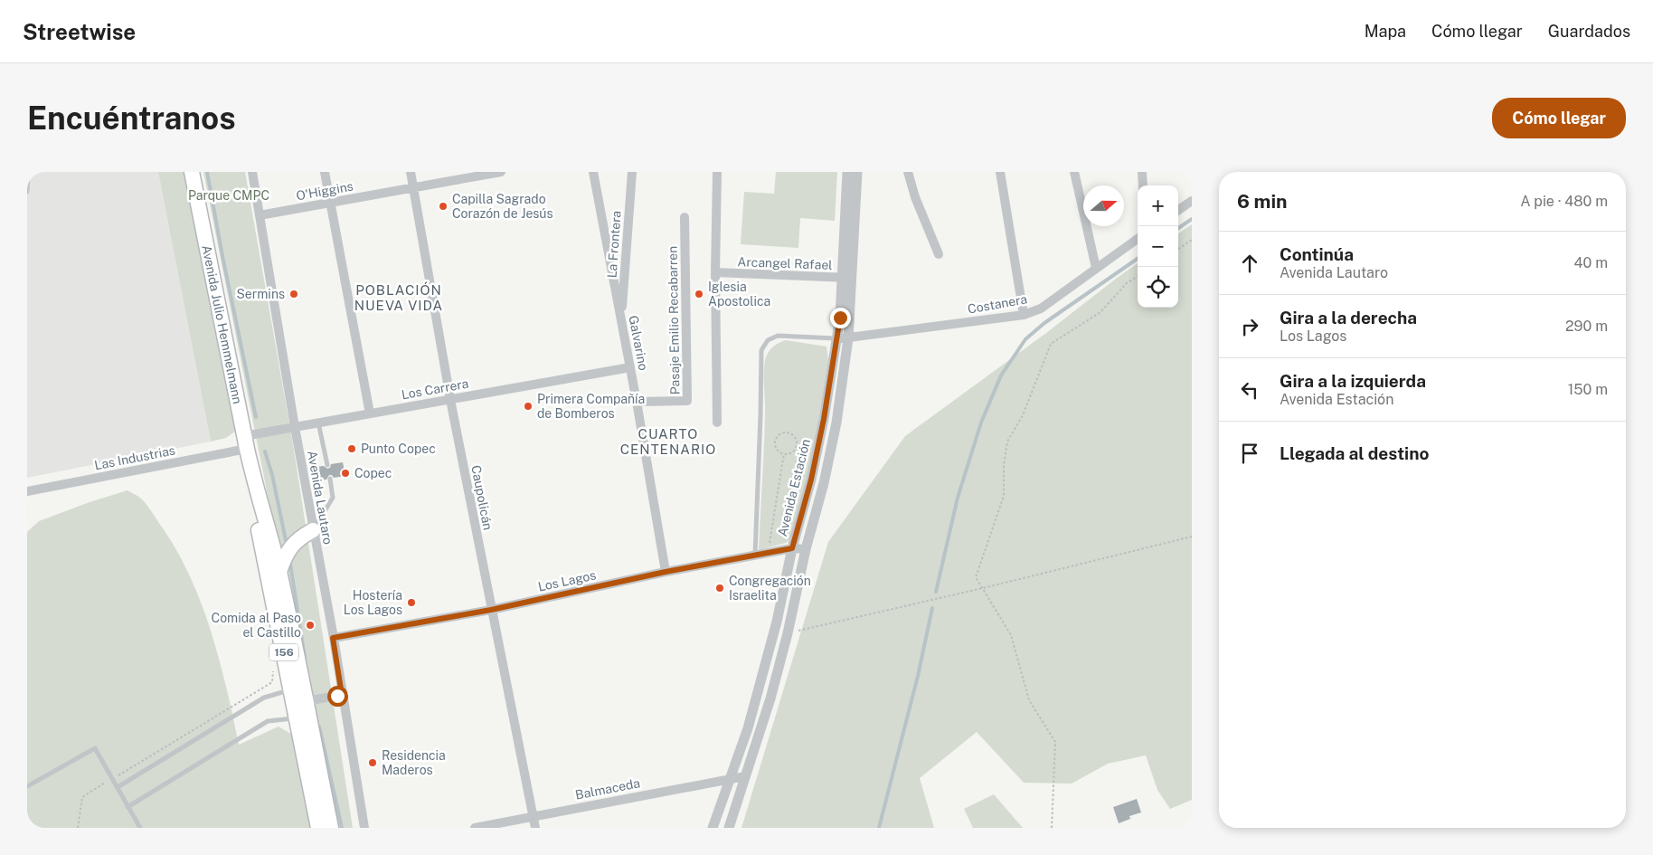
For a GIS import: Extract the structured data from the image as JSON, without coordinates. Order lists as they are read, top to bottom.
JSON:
{
  "streets": {
    "highway": ["Avenida Julio Hemmelmann", "156"],
    "street": [
      "O'Higgins",
      "La Frontera",
      "Arcangel Rafael",
      "Costanera",
      "Pasaje Emilio Recabarren",
      "Galvarino",
      "Los Carrera",
      "Las Industrias",
      "Avenida Estación",
      "Avenida Lautaro",
      "Caupolicán",
      "Los Lagos",
      "Balmaceda"
    ]
  },
  "crossings": [
    ["O'Higgins", "Avenida Lautaro"],
    ["O'Higgins", "Caupolicán"],
    ["La Frontera", "Galvarino"],
    ["Arcangel Rafael", "Avenida Estación"],
    ["Costanera", "Avenida Estación"],
    ["Pasaje Emilio Recabarren", "Galvarino"],
    ["Avenida Julio Hemmelmann", "Los Carrera"],
    ["Avenida Julio Hemmelmann", "Las Industrias"],
    ["Galvarino", "Los Carrera"],
    ["Galvarino", "Los Lagos"],
    ["Los Carrera", "Las Industrias"],
    ["Los Carrera", "Avenida Lautaro"],
    ["Los Carrera", "Caupolicán"],
    ["Avenida Estación", "Los Lagos"],
    ["Avenida Estación", "Balmaceda"],
    ["Avenida Lautaro", "Los Lagos"],
    ["Caupolicán", "Los Lagos"],
    ["Caupolicán", "Balmaceda"]
  ],
  "districts": ["POBLACIÓN NUEVA VIDA", "CUARTO CENTENARIO"],
  "parks": ["Parque CMPC"],
  "places": [
    "Capilla Sagrado Corazón de Jesús",
    "Sermins",
    "Iglesia Apostolica",
    "Primera Compañía de Bomberos",
    "Punto Copec",
    "Copec",
    "Congregación Israelita",
    "Hostería Los Lagos",
    "Comida al Paso el Castillo",
    "Residencia Maderos"
  ],
  "north": "right",
  "page": {
    "header": "Streetwise",
    "nav": ["Mapa", "Cómo llegar", "Guardados"],
    "buttons": "Cómo llegar",
    "title": "Encuéntranos",
    "heading": ["6 min", "A pie · 480 m"],
    "map_buttons": ["+", "−"],
    "list": [
      ["Continúa", "Avenida Lautaro", "40 m"],
      ["Gira a la derecha", "Los Lagos", "290 m"],
      ["Gira a la izquierda", "Avenida Estación", "150 m"],
      "Llegada al destino"
    ]
  }
}
